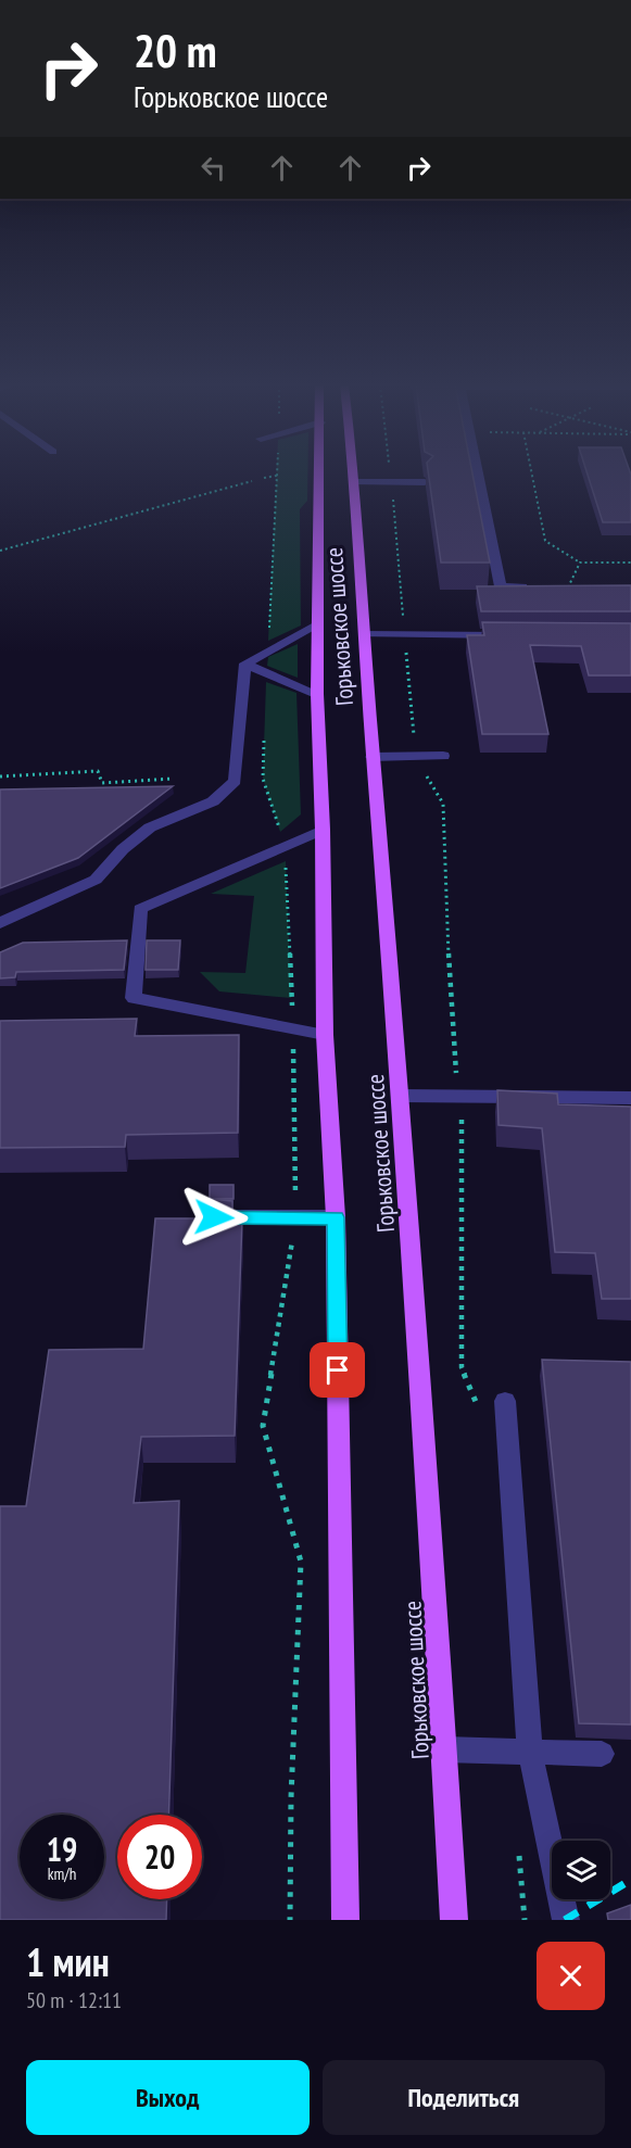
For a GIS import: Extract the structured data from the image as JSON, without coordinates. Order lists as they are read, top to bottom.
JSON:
{
  "streets": {
    "main road": ["Горьковское шоссе"]
  },
  "page": {
    "turn": ["20 m", "Горьковское шоссе"],
    "speed": "19 km/h",
    "limit": "20",
    "heading": ["1 мин", "50 m · 12:11"],
    "buttons": ["Выход", "Поделиться"]
  }
}
